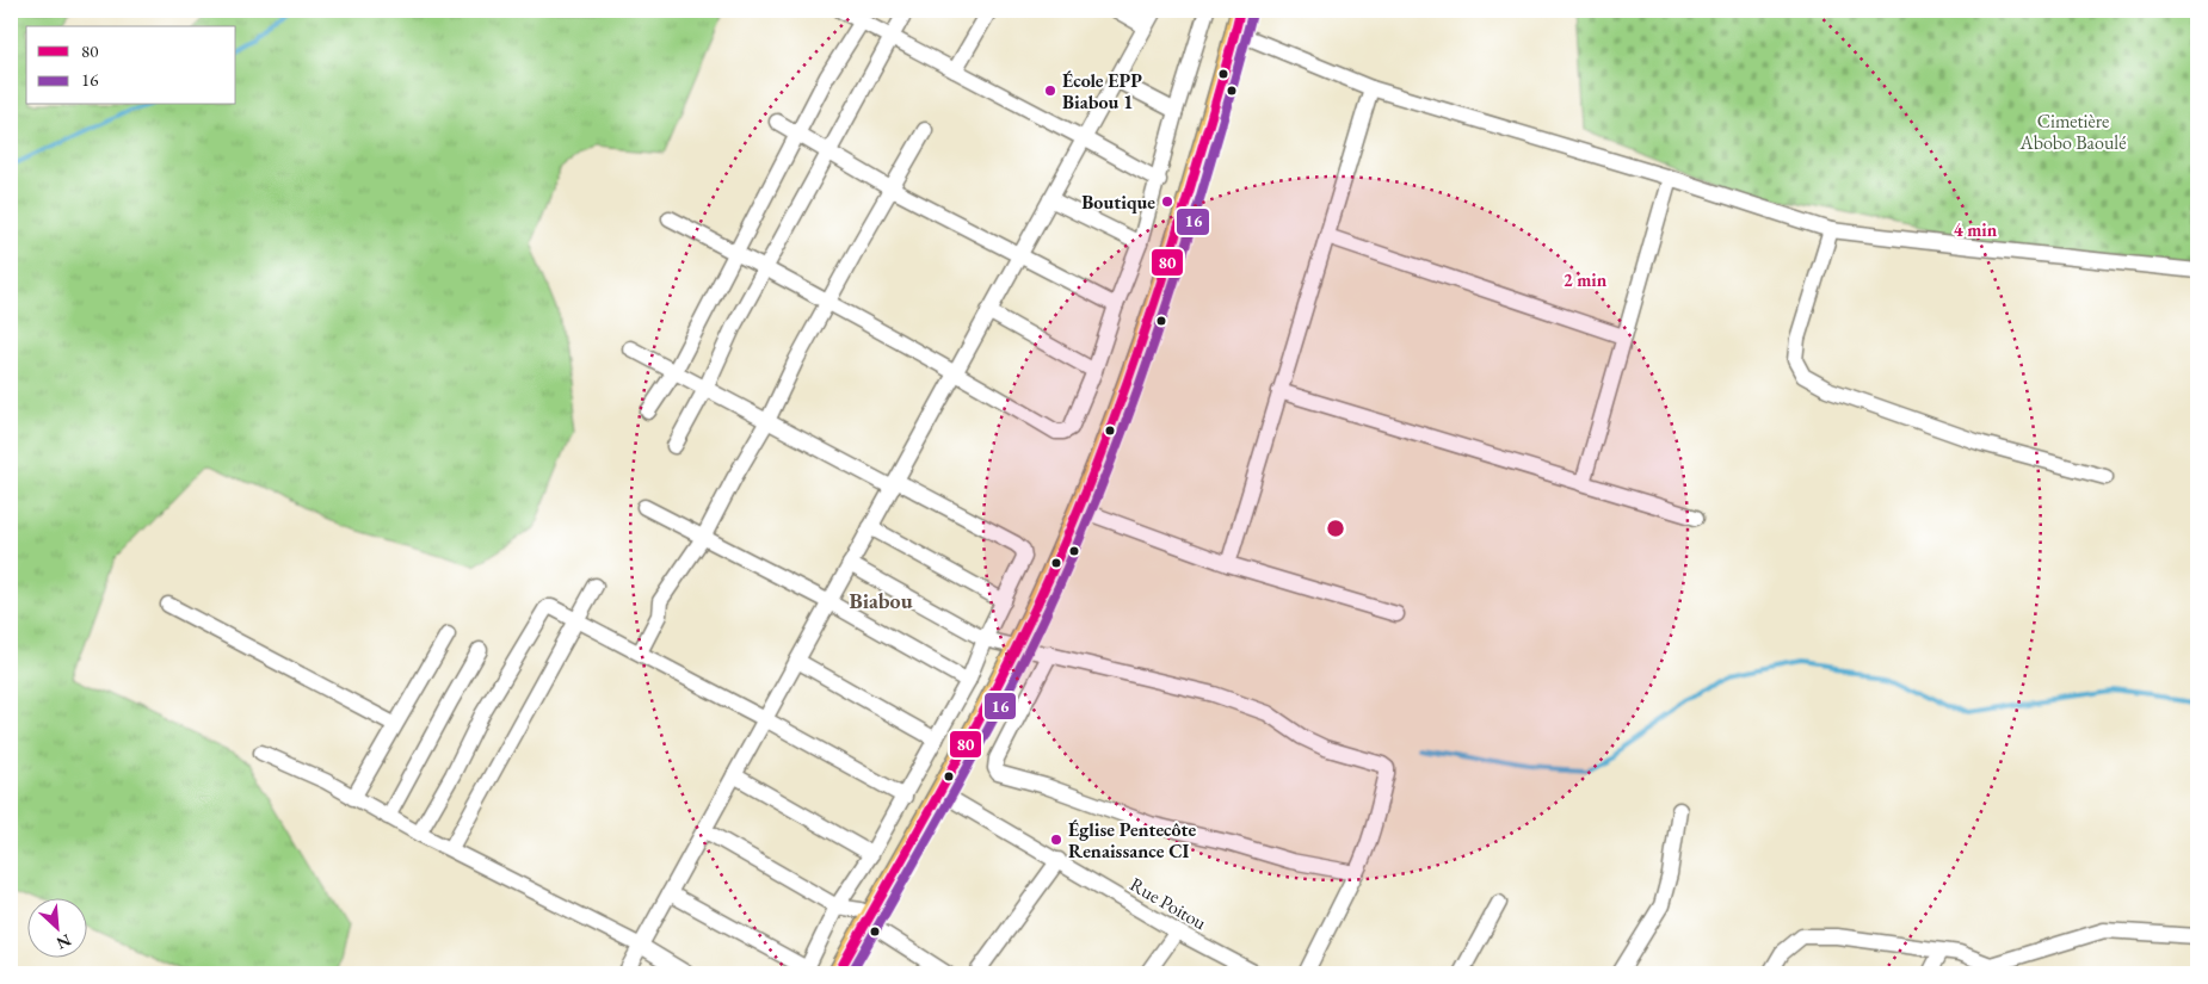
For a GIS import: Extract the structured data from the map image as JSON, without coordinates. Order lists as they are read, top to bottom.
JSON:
{
  "streets": {
    "street": ["Rue Poitou"]
  },
  "districts": ["Biabou"],
  "parks": ["Cimetière Abobo Baoulé"],
  "places": ["École EPP Biabou 1", "Boutique", "Église Pentecôte Renaissance CI"],
  "lines": ["transit line 80", "transit line 16"],
  "legend": ["80", "16"],
  "north": "bottom right",
  "rings": ["4 min", "2 min"]
}
